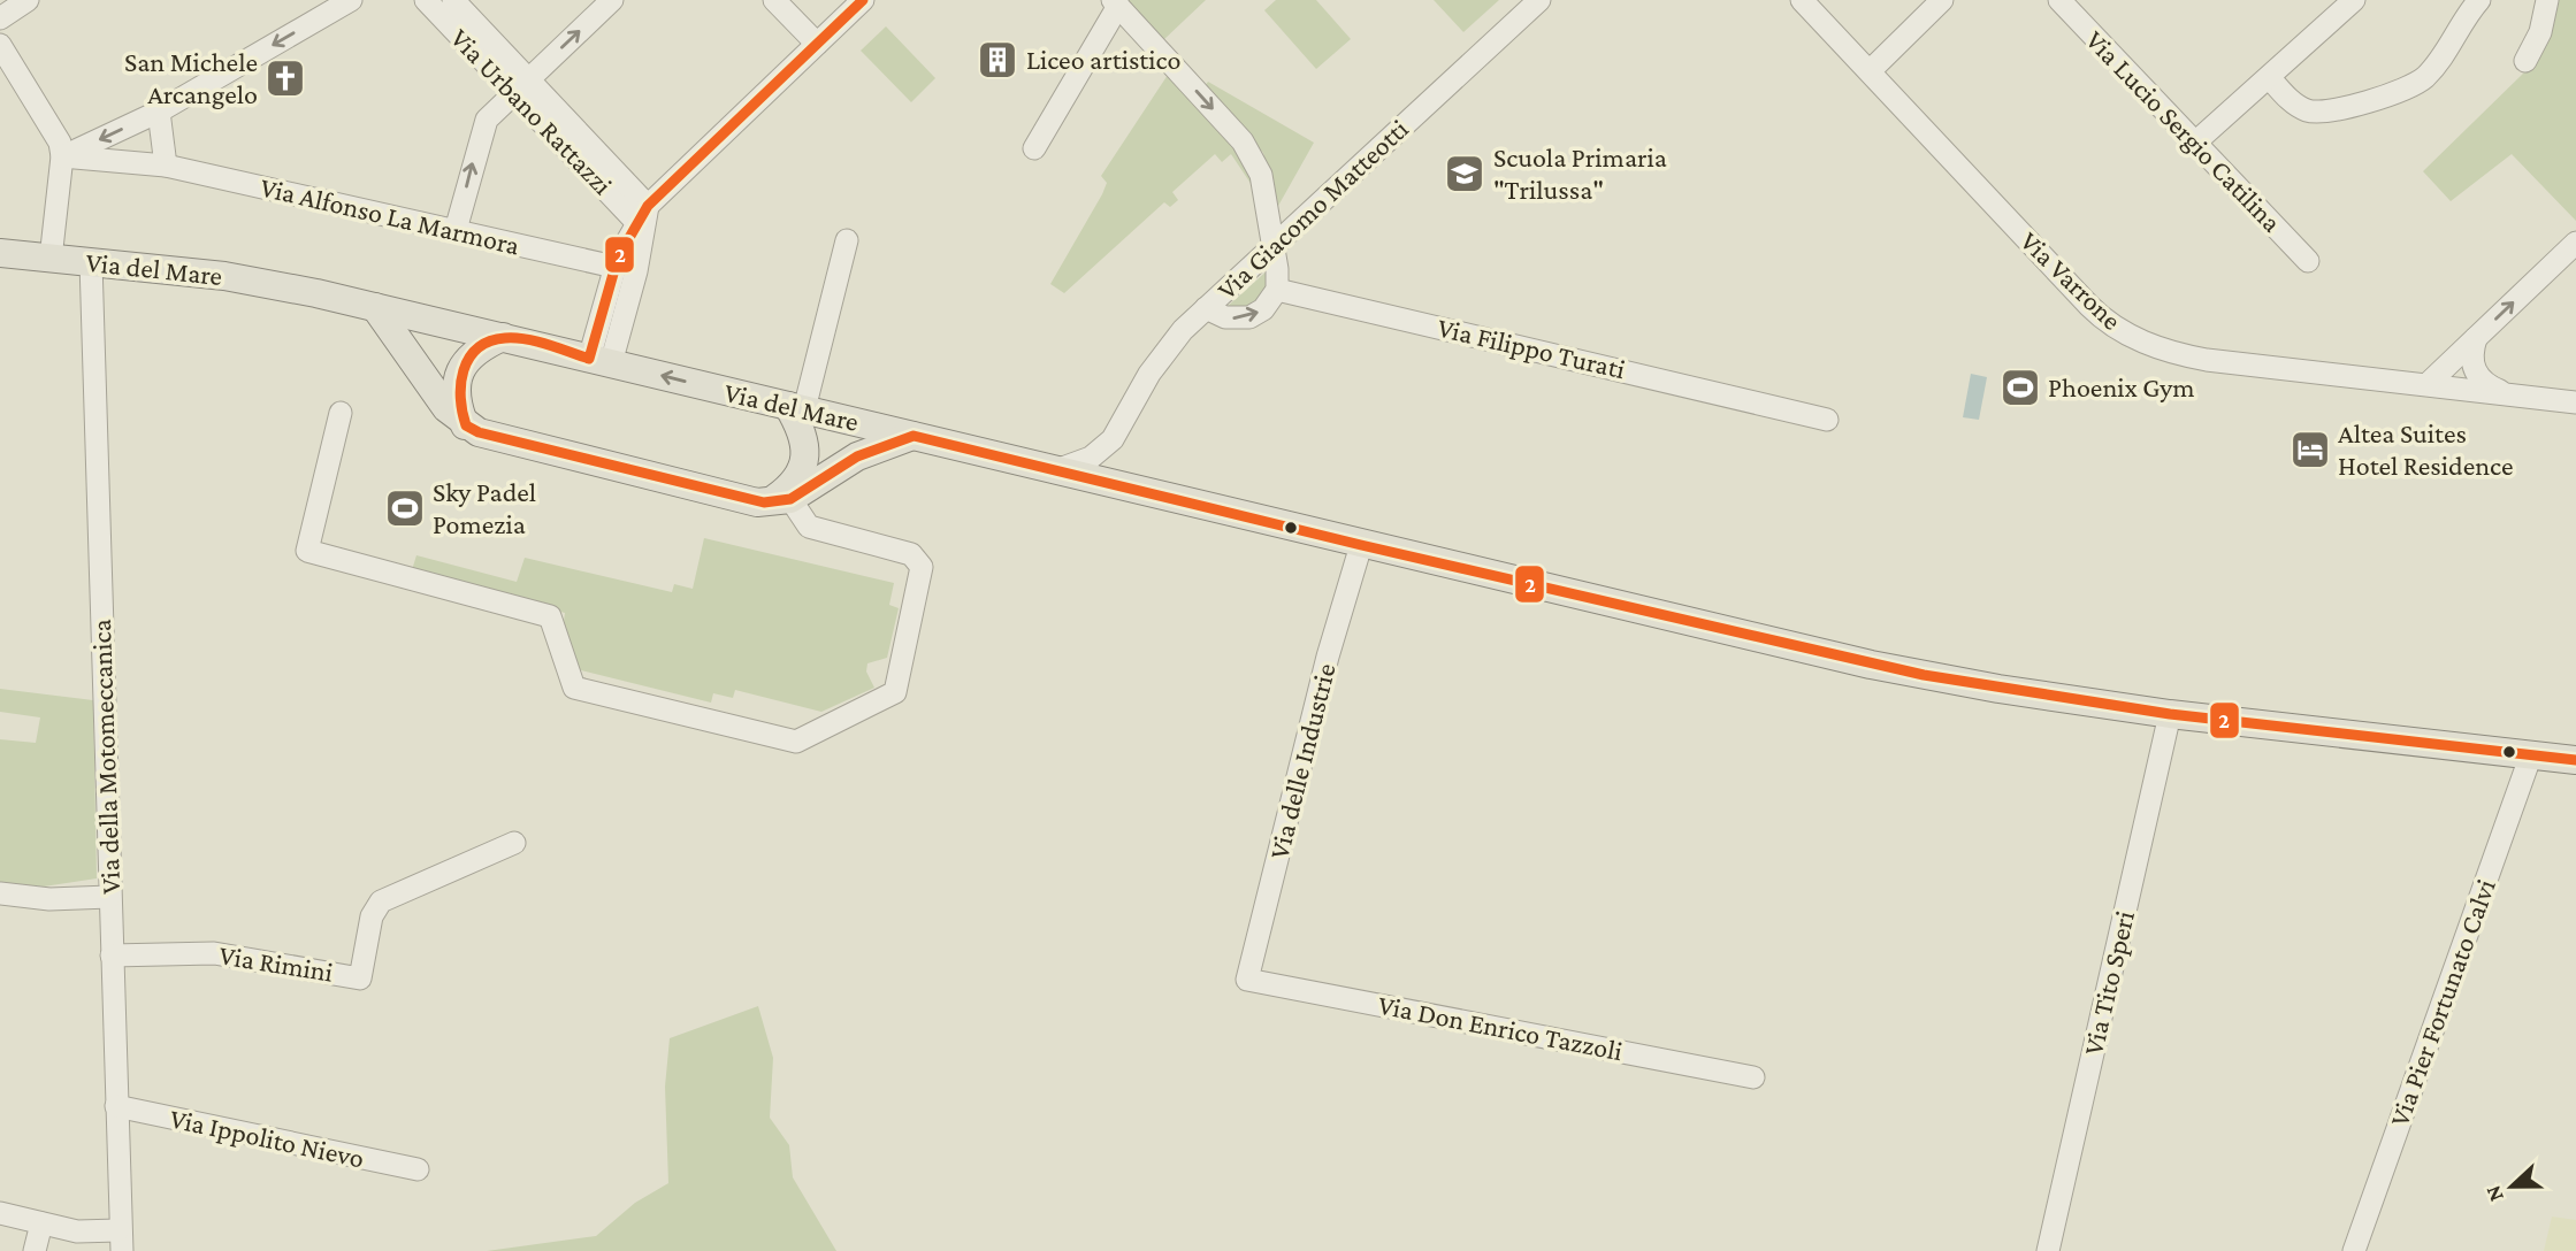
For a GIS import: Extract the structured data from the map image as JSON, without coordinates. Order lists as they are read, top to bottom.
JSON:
{
  "streets": {
    "main road": ["Via del Mare"],
    "street": [
      "Via Urbano Rattazzi",
      "Via Lucio Sergio Catilina",
      "Via Giacomo Matteotti",
      "Via Alfonso La Marmora",
      "Via Varrone",
      "Via Filippo Turati",
      "Via della Motomeccanica",
      "Via delle Industrie",
      "Via Rimini",
      "Via Tito Speri",
      "Via Pier Fortunato Calvi",
      "Via Don Enrico Tazzoli",
      "Via Ippolito Nievo"
    ]
  },
  "crossings": [
    ["Via Giacomo Matteotti", "Via del Mare"],
    ["Via del Mare", "Via della Motomeccanica"],
    ["Via del Mare", "Via delle Industrie"],
    ["Via del Mare", "Via Tito Speri"],
    ["Via del Mare", "Via Pier Fortunato Calvi"],
    ["Via della Motomeccanica", "Via Rimini"],
    ["Via della Motomeccanica", "Via Ippolito Nievo"],
    ["Via delle Industrie", "Via Don Enrico Tazzoli"]
  ],
  "places": {
    "building": ["Liceo artistico"],
    "church": ["San Michele Arcangelo"],
    "school or university": ["Scuola Primaria \"Trilussa\""],
    "sports": ["Phoenix Gym", "Sky Padel Pomezia"],
    "hotel": ["Altea Suites Hotel Residence"]
  },
  "lines": ["transit line 2"],
  "north": "left"
}
